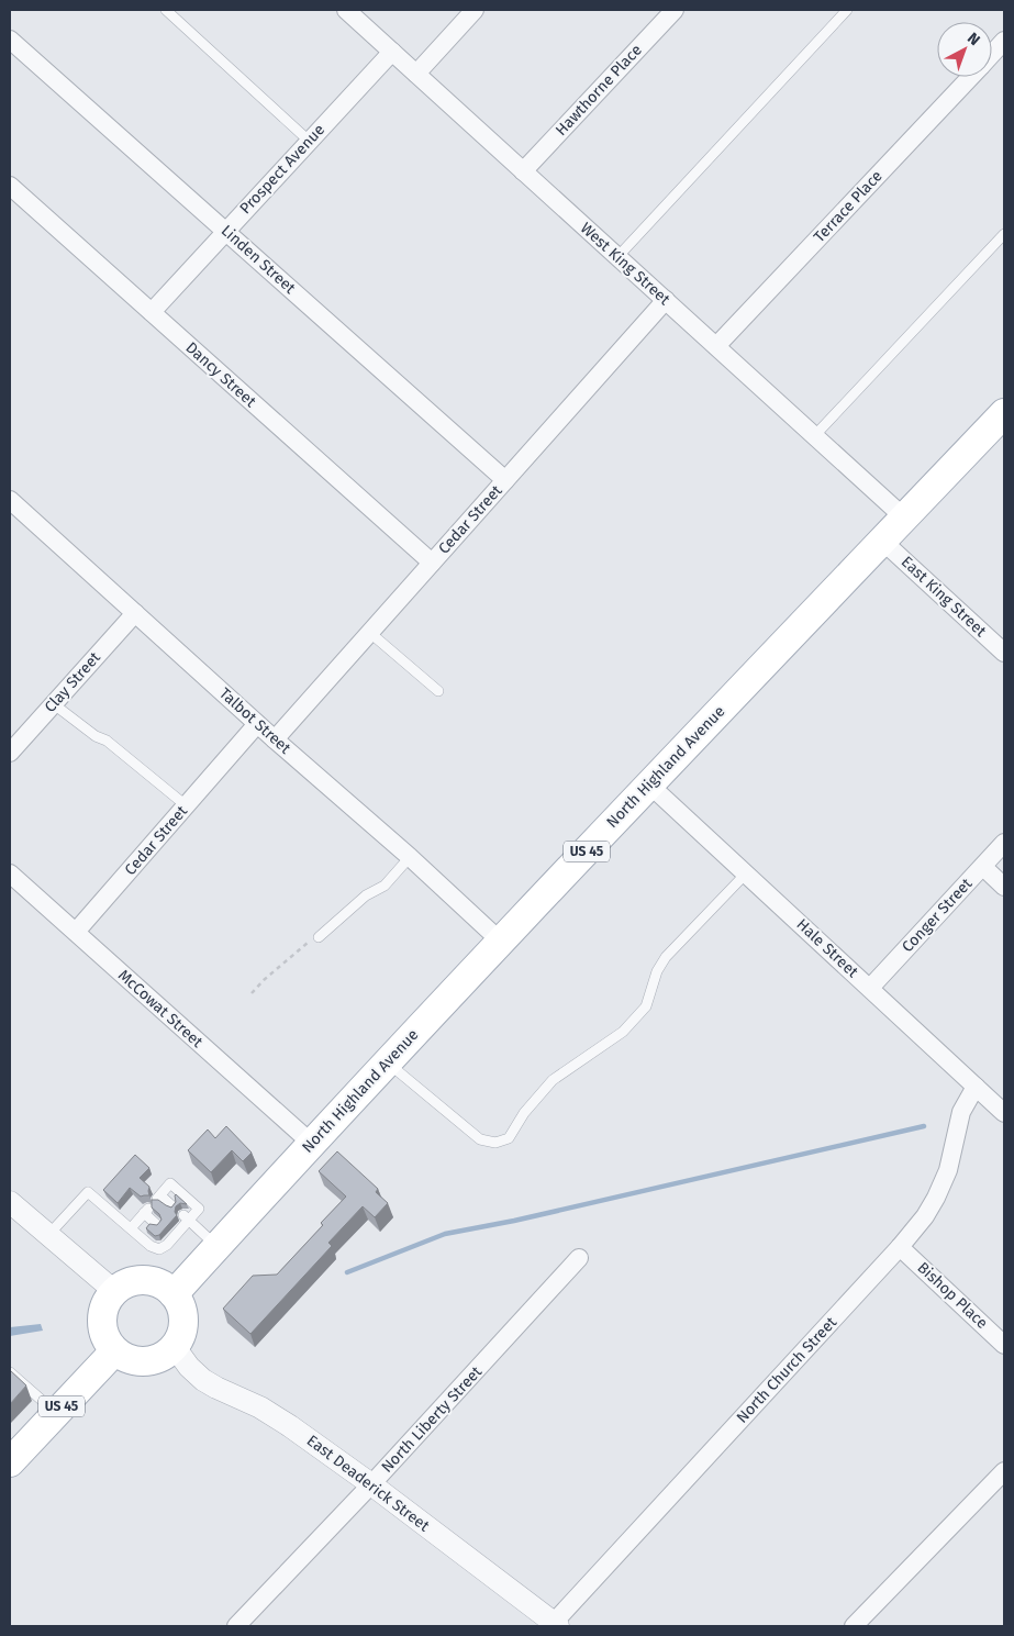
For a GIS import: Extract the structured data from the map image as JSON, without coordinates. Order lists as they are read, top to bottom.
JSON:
{
  "streets": {
    "main road": ["North Highland Avenue", "US 45"],
    "street": [
      "Hawthorne Place",
      "Prospect Avenue",
      "Terrace Place",
      "Linden Street",
      "West King Street",
      "Dancy Street",
      "Cedar Street",
      "East King Street",
      "Clay Street",
      "Talbot Street",
      "Conger Street",
      "Hale Street",
      "McCowat Street",
      "Bishop Place",
      "North Church Street",
      "North Liberty Street",
      "East Deaderick Street"
    ]
  },
  "crossings": [
    ["Hawthorne Place", "West King Street"],
    ["Prospect Avenue", "Linden Street"],
    ["Prospect Avenue", "West King Street"],
    ["Prospect Avenue", "Dancy Street"],
    ["Terrace Place", "West King Street"],
    ["Linden Street", "Cedar Street"],
    ["West King Street", "Cedar Street"],
    ["West King Street", "North Highland Avenue"],
    ["Dancy Street", "Cedar Street"],
    ["Cedar Street", "Talbot Street"],
    ["Cedar Street", "McCowat Street"],
    ["East King Street", "North Highland Avenue"],
    ["Clay Street", "Talbot Street"],
    ["Talbot Street", "North Highland Avenue"],
    ["North Highland Avenue", "US 45"],
    ["North Highland Avenue", "Hale Street"],
    ["North Highland Avenue", "McCowat Street"],
    ["North Highland Avenue", "East Deaderick Street"],
    ["US 45", "East Deaderick Street"],
    ["Conger Street", "Hale Street"],
    ["Hale Street", "North Church Street"],
    ["Bishop Place", "North Church Street"],
    ["North Church Street", "East Deaderick Street"],
    ["North Liberty Street", "East Deaderick Street"]
  ],
  "north": "top right"
}
